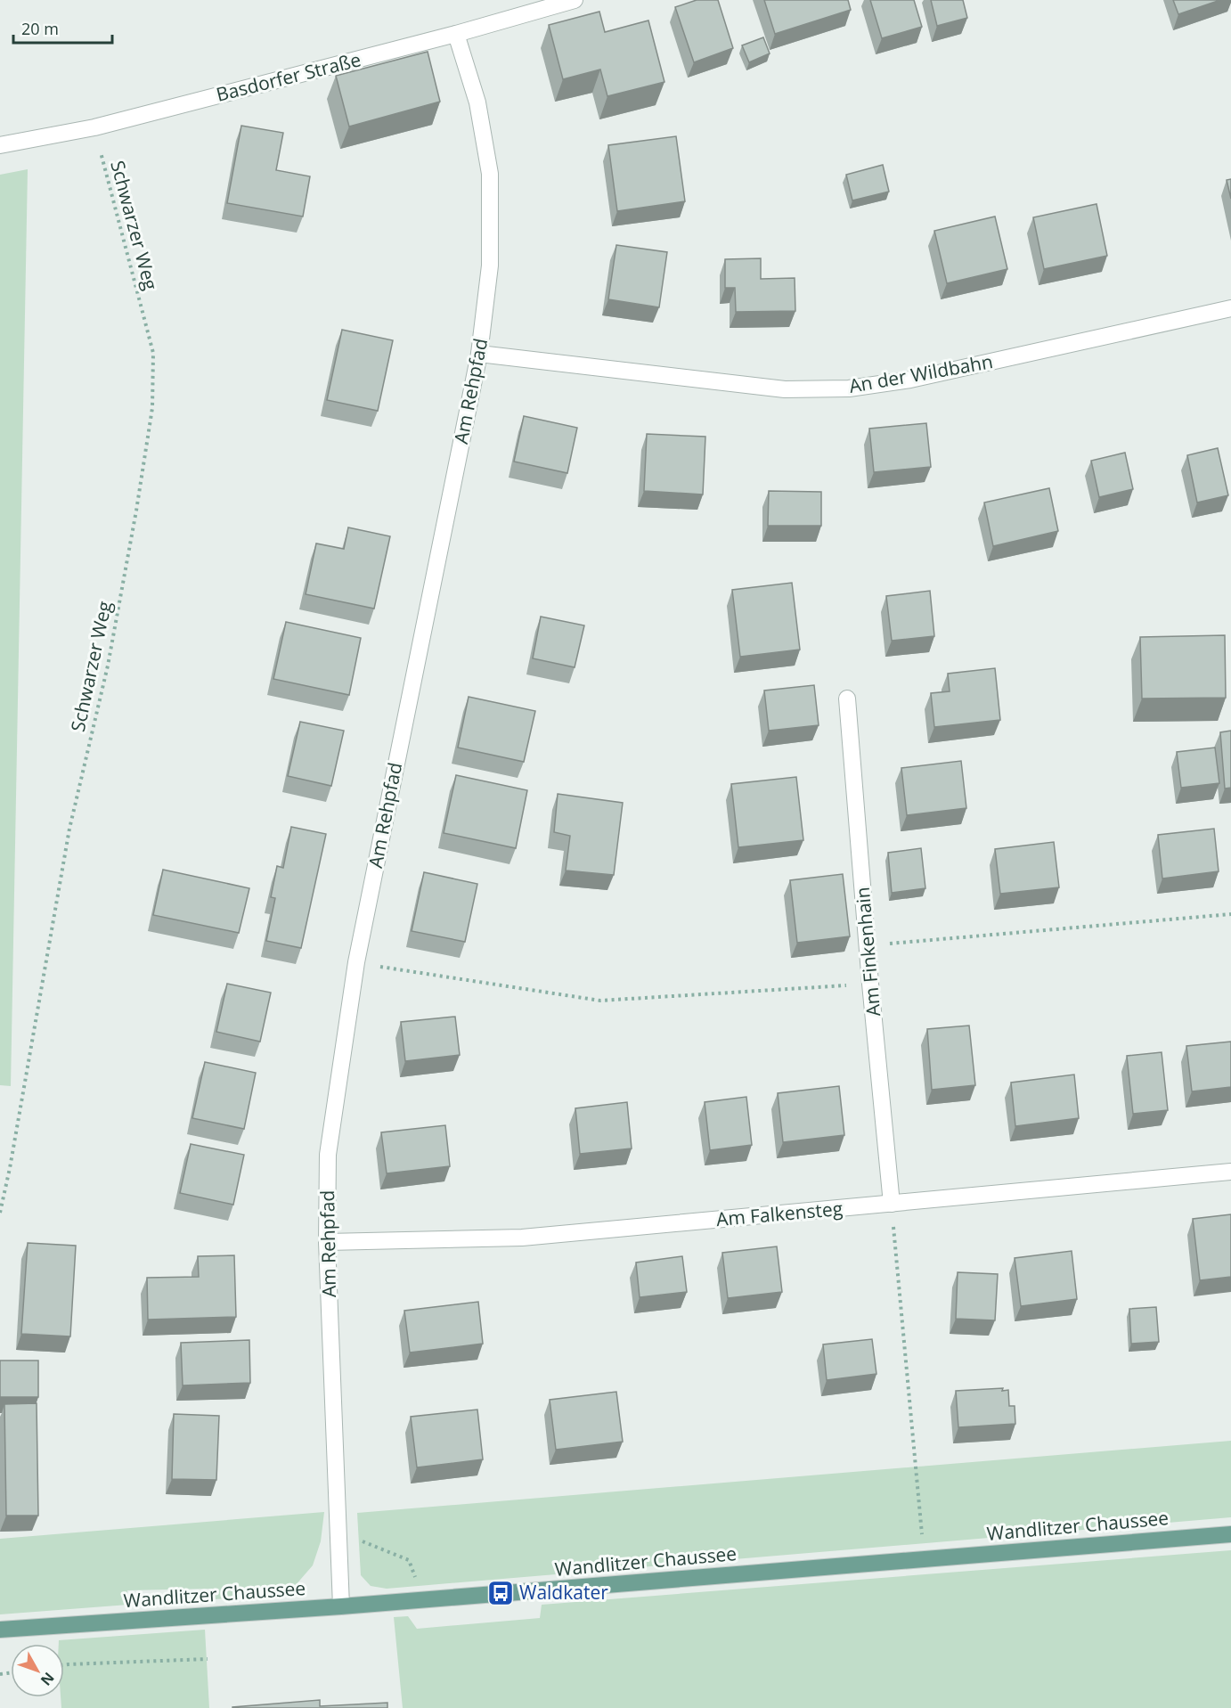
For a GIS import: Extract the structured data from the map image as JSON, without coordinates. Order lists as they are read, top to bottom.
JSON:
{
  "streets": {
    "main road": ["Wandlitzer Chaussee"],
    "street": [
      "Basdorfer Straße",
      "An der Wildbahn",
      "Am Rehpfad",
      "Am Finkenhain",
      "Am Falkensteg"
    ],
    "path": ["Schwarzer Weg"]
  },
  "crossings": [
    ["Basdorfer Straße", "Schwarzer Weg"],
    ["Basdorfer Straße", "Am Rehpfad"],
    ["An der Wildbahn", "Am Rehpfad"],
    ["Am Rehpfad", "Am Falkensteg"],
    ["Am Rehpfad", "Wandlitzer Chaussee"],
    ["Am Finkenhain", "Am Falkensteg"]
  ],
  "places": {
    "bus stop": ["Waldkater"]
  },
  "scale_bar": "20 m",
  "north": "bottom right"
}
